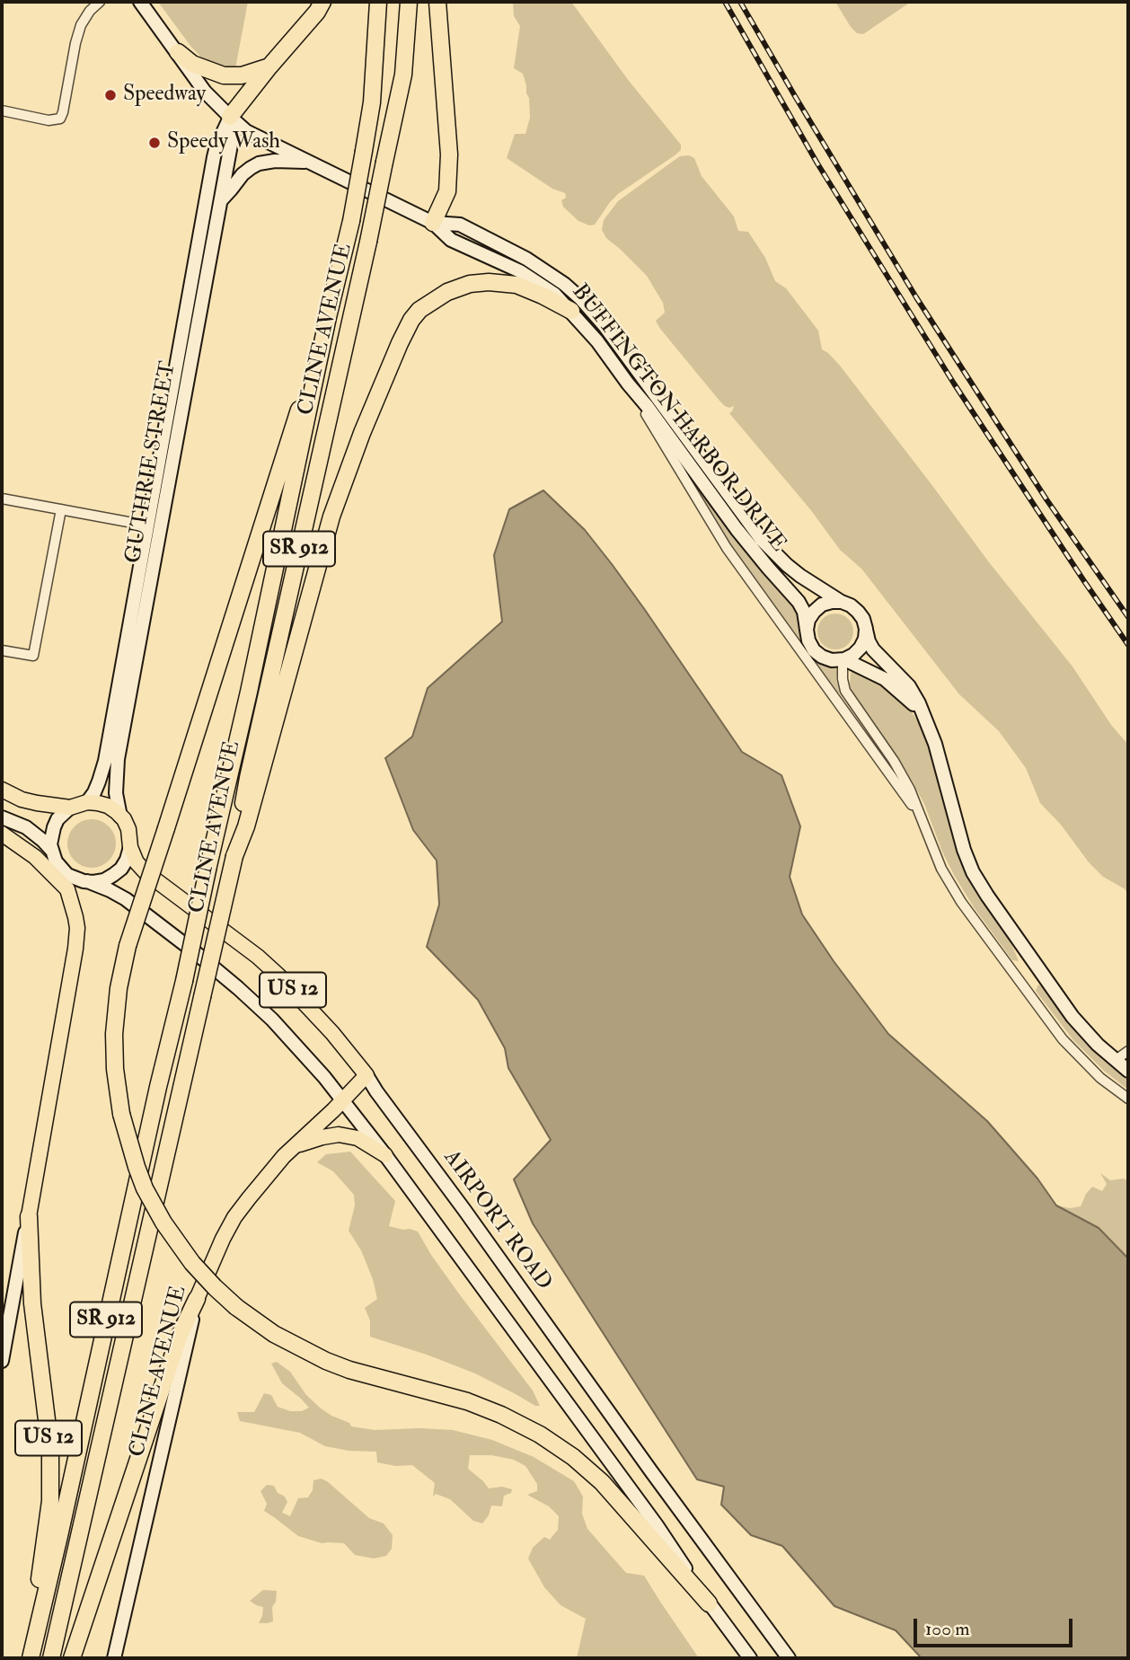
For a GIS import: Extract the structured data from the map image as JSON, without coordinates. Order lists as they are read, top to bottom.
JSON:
{
  "streets": {
    "highway": ["CLINE AVENUE", "SR 912", "US 12"],
    "main road": ["BUFFINGTON HARBOR DRIVE", "GUTHRIE STREET", "AIRPORT ROAD"]
  },
  "crossings": [
    ["CLINE AVENUE", "AIRPORT ROAD"],
    ["GUTHRIE STREET", "US 12"],
    ["GUTHRIE STREET", "AIRPORT ROAD"],
    ["US 12", "AIRPORT ROAD"]
  ],
  "places": ["Speedway", "Speedy Wash"],
  "scale_bar": "100 m"
}
